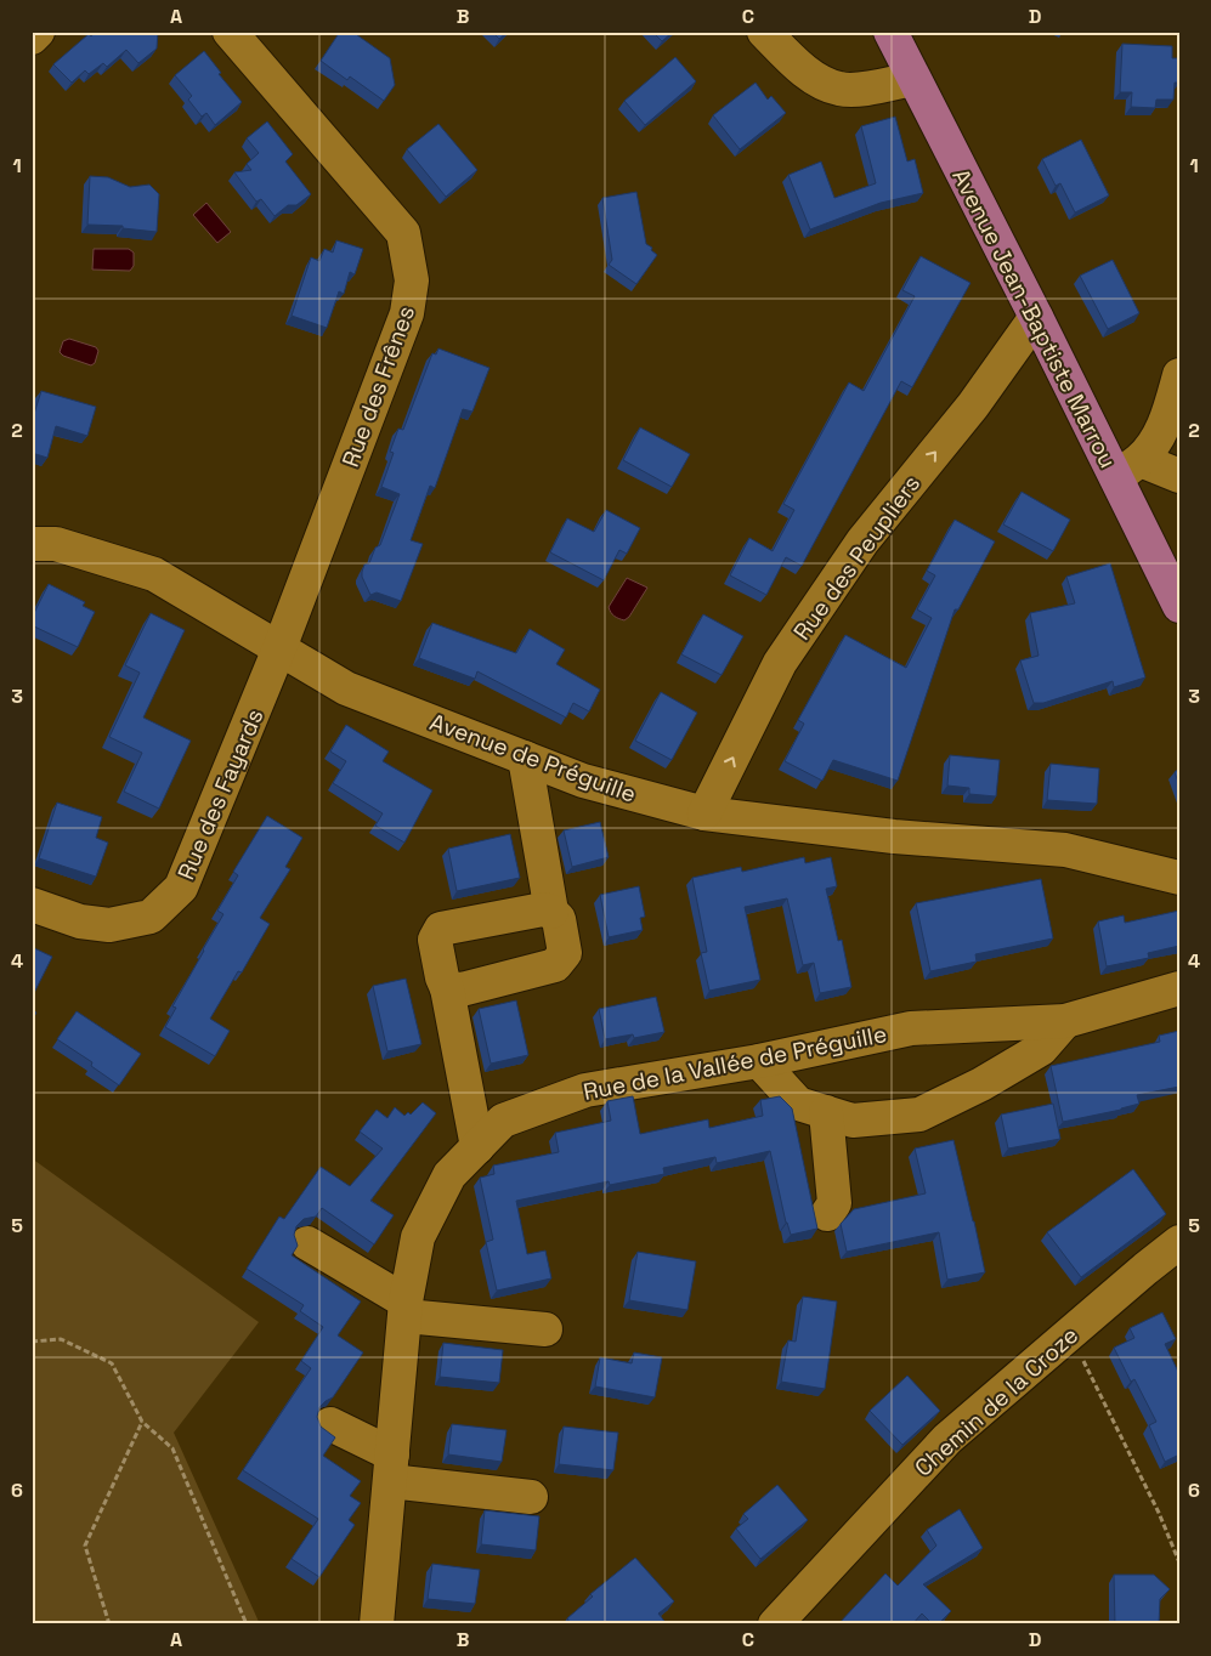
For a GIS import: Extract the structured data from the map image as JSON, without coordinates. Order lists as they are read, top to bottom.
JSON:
{
  "streets": {
    "main road": ["Avenue Jean-Baptiste Marrou"],
    "street": [
      "Rue des Frênes",
      "Rue des Peupliers",
      "Avenue de Préguille",
      "Rue des Fayards",
      "Rue de la Vallée de Préguille",
      "Chemin de la Croze"
    ]
  },
  "crossings": [
    ["Avenue Jean-Baptiste Marrou", "Rue des Peupliers"],
    ["Rue des Frênes", "Avenue de Préguille"],
    ["Rue des Frênes", "Rue des Fayards"],
    ["Rue des Peupliers", "Avenue de Préguille"],
    ["Avenue de Préguille", "Rue des Fayards"]
  ],
  "one_way": ["Rue des Peupliers"],
  "grid": {
    "columns": [
      "A",
      "B",
      "C",
      "D"
    ],
    "rows": [
      "1",
      "2",
      "3",
      "4",
      "5",
      "6"
    ]
  }
}
